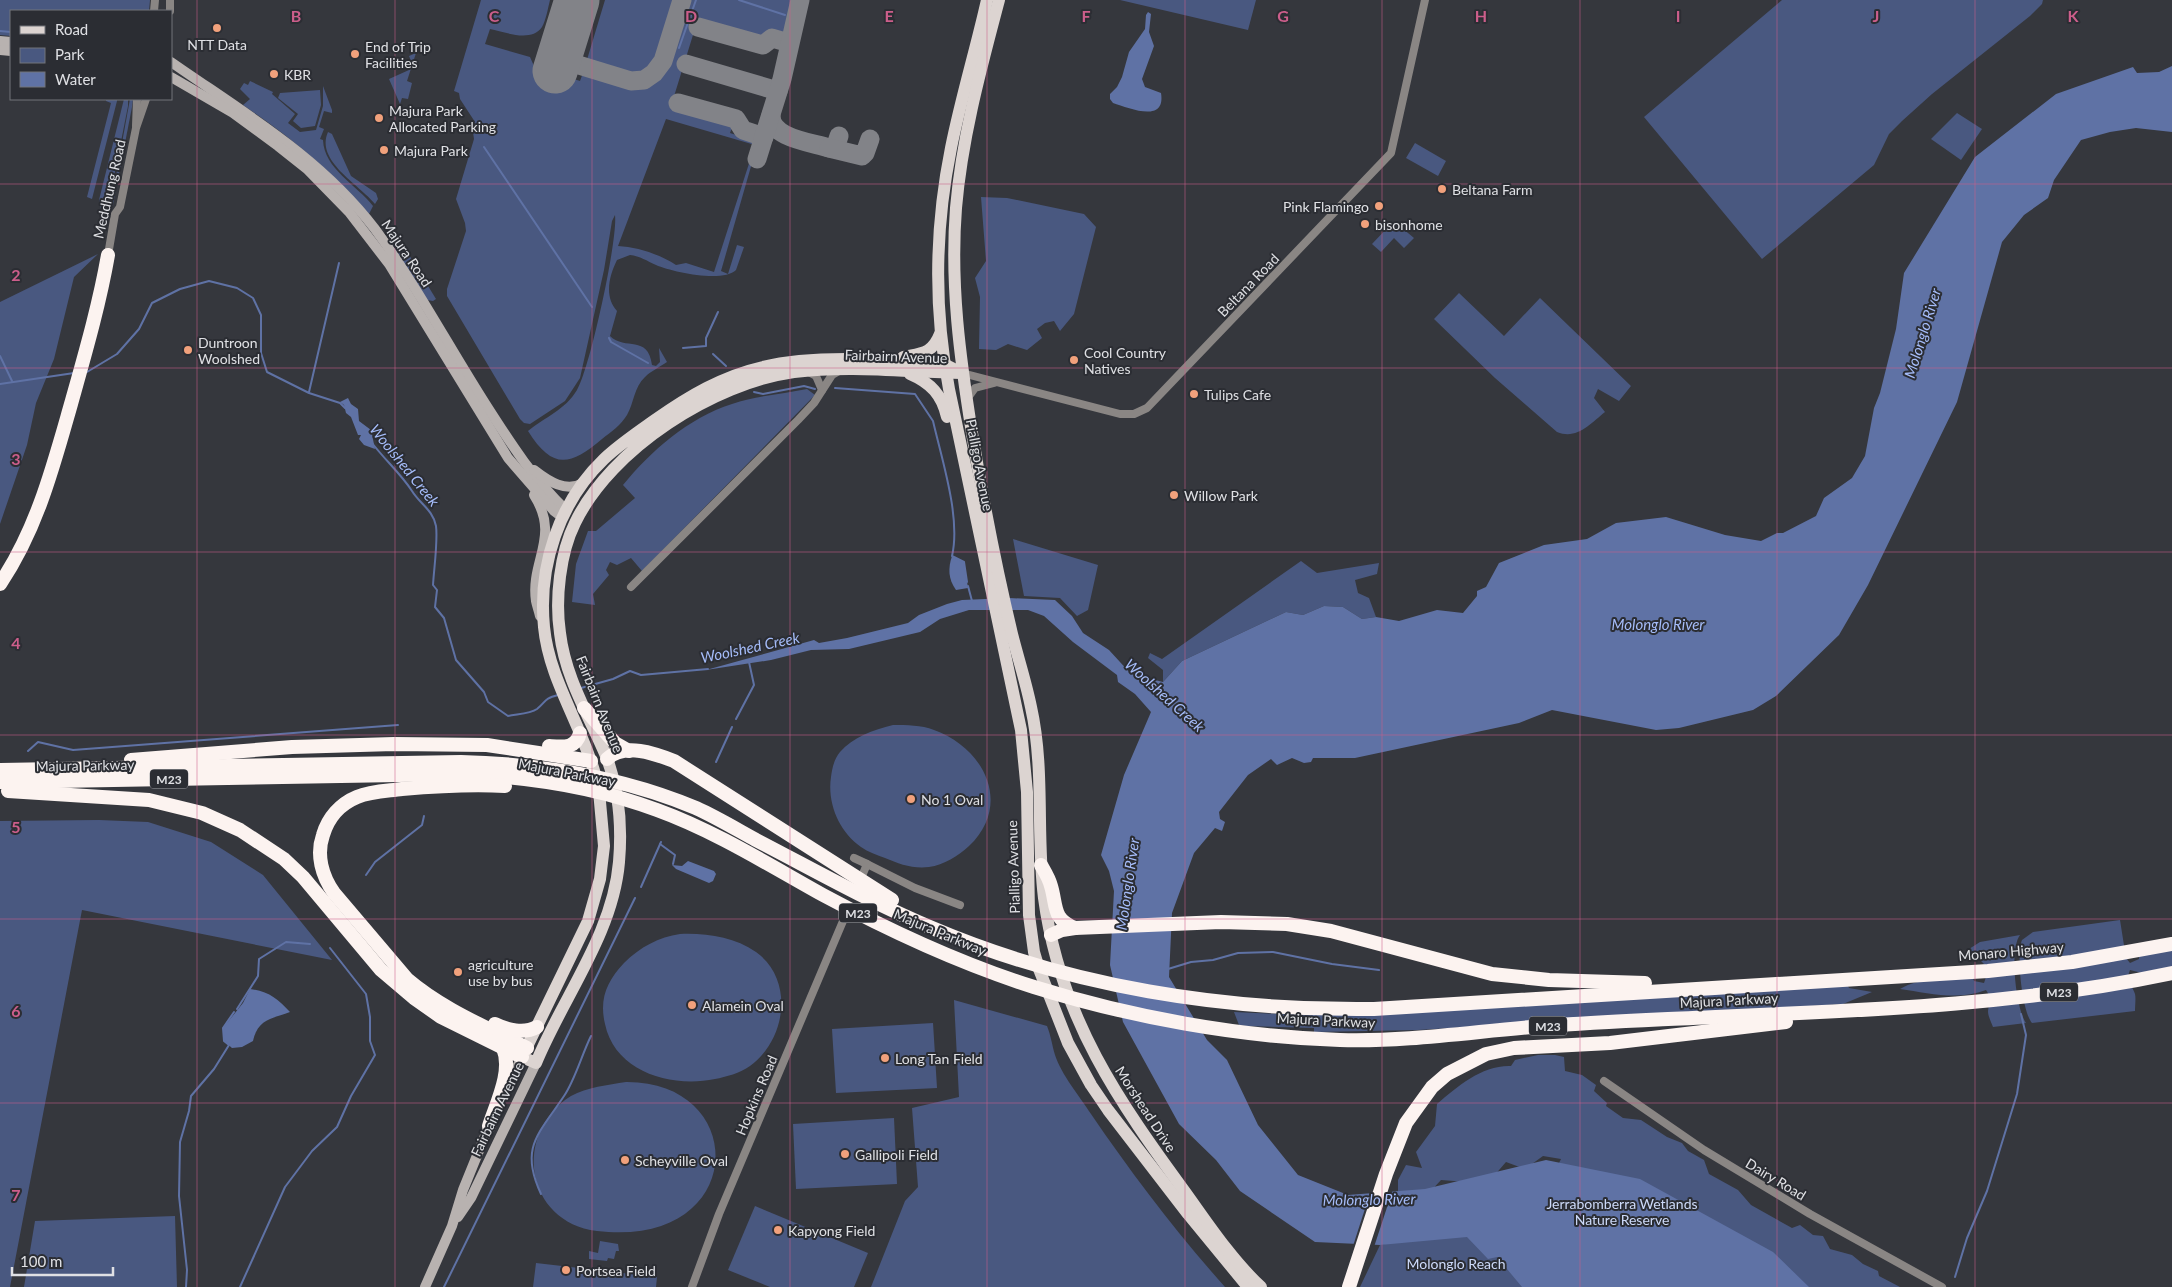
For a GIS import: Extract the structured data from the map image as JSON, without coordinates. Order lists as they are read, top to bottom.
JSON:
{
  "streets": {
    "highway": ["Majura Parkway", "M23", "Monaro Highway"],
    "main road": [
      "Majura Road",
      "Fairbairn Avenue",
      "Pialligo Avenue",
      "Morshead Drive"
    ],
    "street": [
      "Meddhung Road",
      "Beltana Road",
      "Hopkins Road",
      "Dairy Road"
    ]
  },
  "crossings": [
    ["Majura Road", "Fairbairn Avenue"],
    ["Beltana Road", "Fairbairn Avenue"],
    ["Beltana Road", "Pialligo Avenue"],
    ["Fairbairn Avenue", "Pialligo Avenue"],
    ["Fairbairn Avenue", "Majura Parkway"],
    ["Pialligo Avenue", "Morshead Drive"],
    ["Majura Parkway", "M23"],
    ["Majura Parkway", "Monaro Highway"],
    ["Majura Parkway", "Morshead Drive"]
  ],
  "water": ["Molonglo River", "Woolshed Creek"],
  "parks": ["Jerrabomberra Wetlands Nature Reserve", "Molonglo Reach"],
  "places": [
    "NTT Data",
    "End of Trip Facilities",
    "KBR",
    "Majura Park Allocated Parking",
    "Majura Park",
    "Beltana Farm",
    "Pink Flamingo",
    "bisonhome",
    "Duntroon Woolshed",
    "Cool Country Natives",
    "Tulips Cafe",
    "Willow Park",
    "No 1 Oval",
    "agriculture use by bus",
    "Alamein Oval",
    "Long Tan Field",
    "Gallipoli Field",
    "Scheyville Oval",
    "Kapyong Field",
    "Portsea Field"
  ],
  "legend": ["Road", "Park", "Water"],
  "scale_bar": "100 m",
  "grid": {
    "columns": [
      "B",
      "C",
      "D",
      "E",
      "F",
      "G",
      "H",
      "I",
      "J",
      "K"
    ],
    "rows": [
      "2",
      "3",
      "4",
      "5",
      "6",
      "7"
    ]
  }
}
